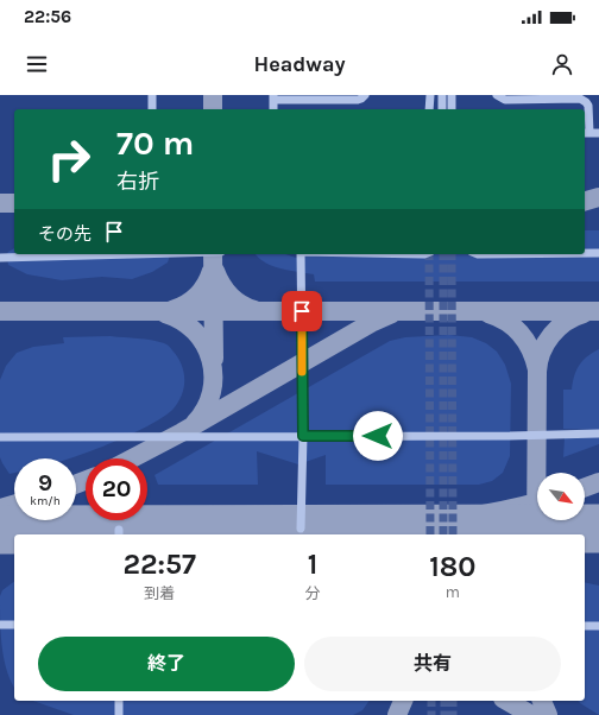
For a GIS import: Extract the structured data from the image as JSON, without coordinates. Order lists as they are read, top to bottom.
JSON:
{
  "north": "bottom right",
  "page": {
    "status": "22:56",
    "header": "Headway",
    "turn": ["70 m", "右折"],
    "then": "その先",
    "speed": "9 km/h",
    "limit": "20",
    "eta": [
      "22:57",
      "到着",
      "1",
      "分",
      "180",
      "m"
    ],
    "buttons": ["終了", "共有"]
  }
}
